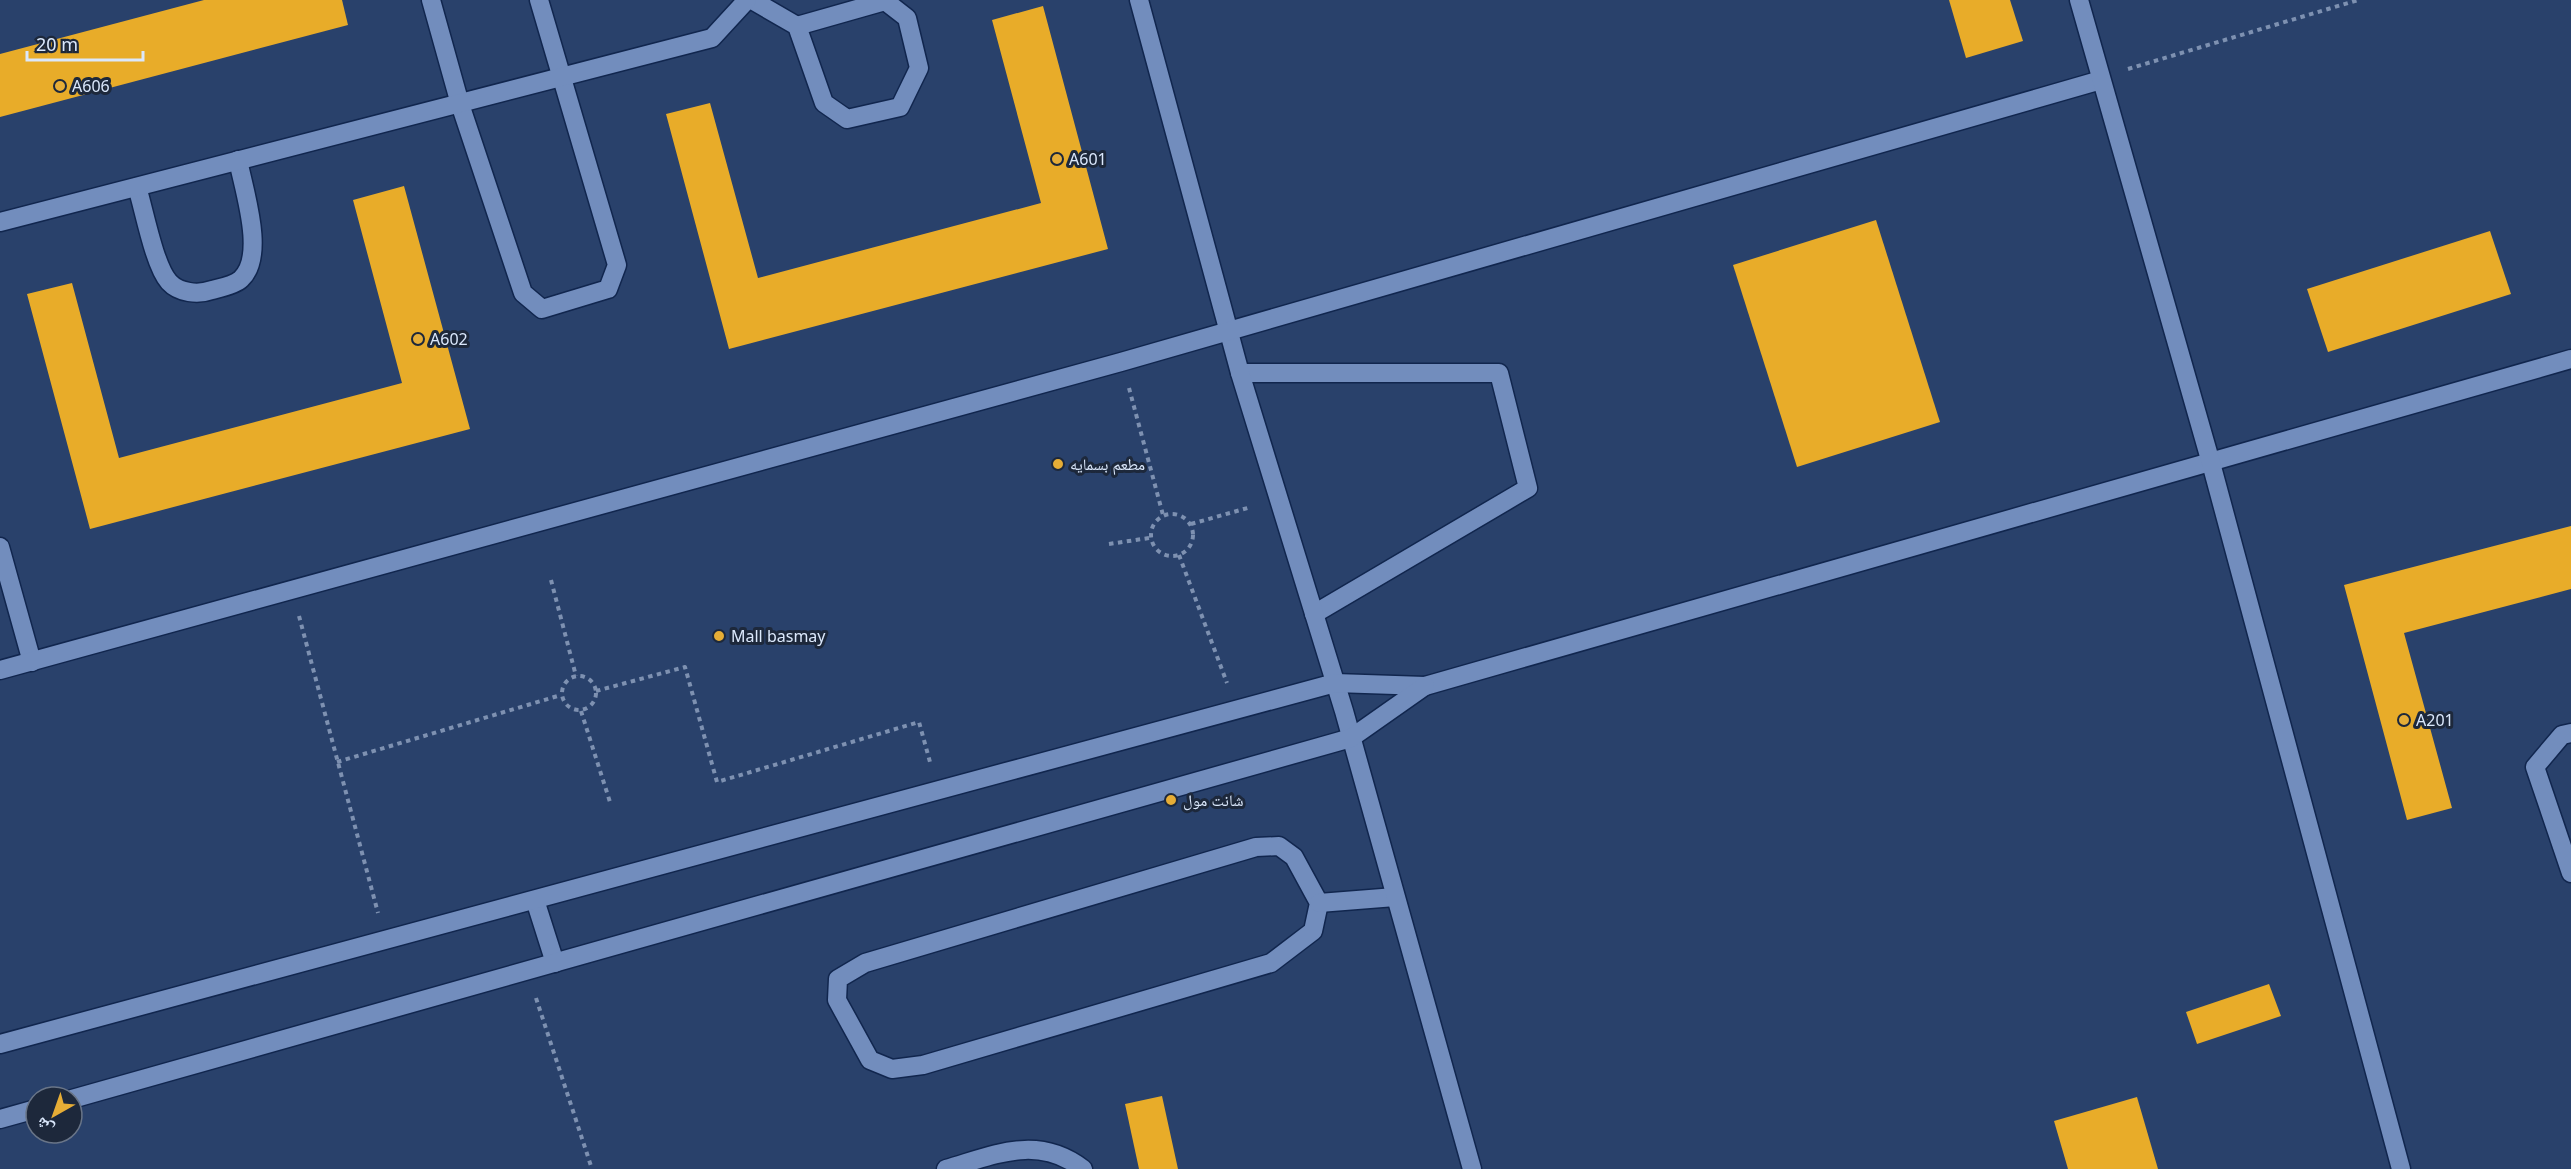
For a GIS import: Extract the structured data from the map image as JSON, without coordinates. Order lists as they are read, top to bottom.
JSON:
{
  "places": [
    "A606",
    "A601",
    "A602",
    "مطعم بسمايه",
    "Mall basmay",
    "A201",
    "شانت مول"
  ],
  "scale_bar": "20 m",
  "north": "bottom left"
}
